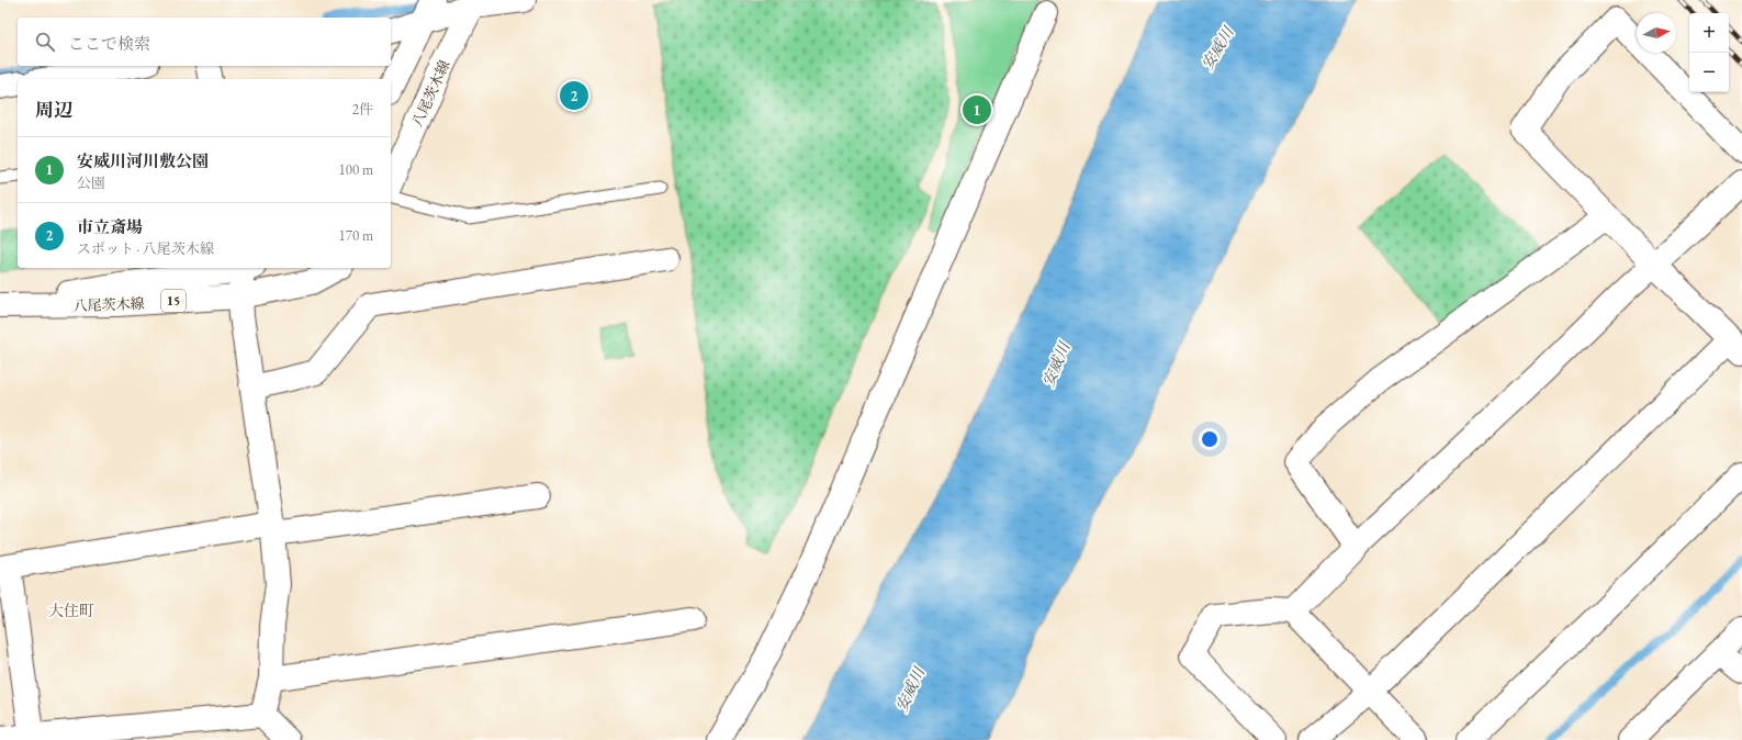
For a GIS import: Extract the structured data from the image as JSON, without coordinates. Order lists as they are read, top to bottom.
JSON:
{
  "streets": {
    "street": ["八尾茨木線", "15"]
  },
  "districts": ["大住町"],
  "water": ["安威川"],
  "north": "right",
  "page": {
    "map_buttons": ["+", "−"],
    "search": "ここで検索",
    "pins": ["2", "1"],
    "heading": ["周辺", "2件"],
    "list": [
      {
        "mark": "1",
        "name": "安威川河川敷公園",
        "note": "公園",
        "value": "100 m"
      },
      {
        "mark": "2",
        "name": "市立斎場",
        "note": "スポット · 八尾茨木線",
        "value": "170 m"
      }
    ]
  }
}
